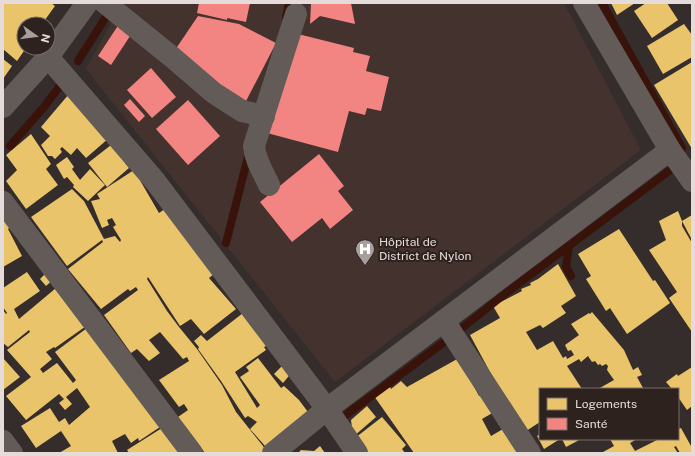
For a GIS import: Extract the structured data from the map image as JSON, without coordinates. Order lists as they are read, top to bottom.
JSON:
{
  "places": {
    "hospital": ["Hôpital de District de Nylon"]
  },
  "legend": ["Logements", "Santé"],
  "north": "right"
}
